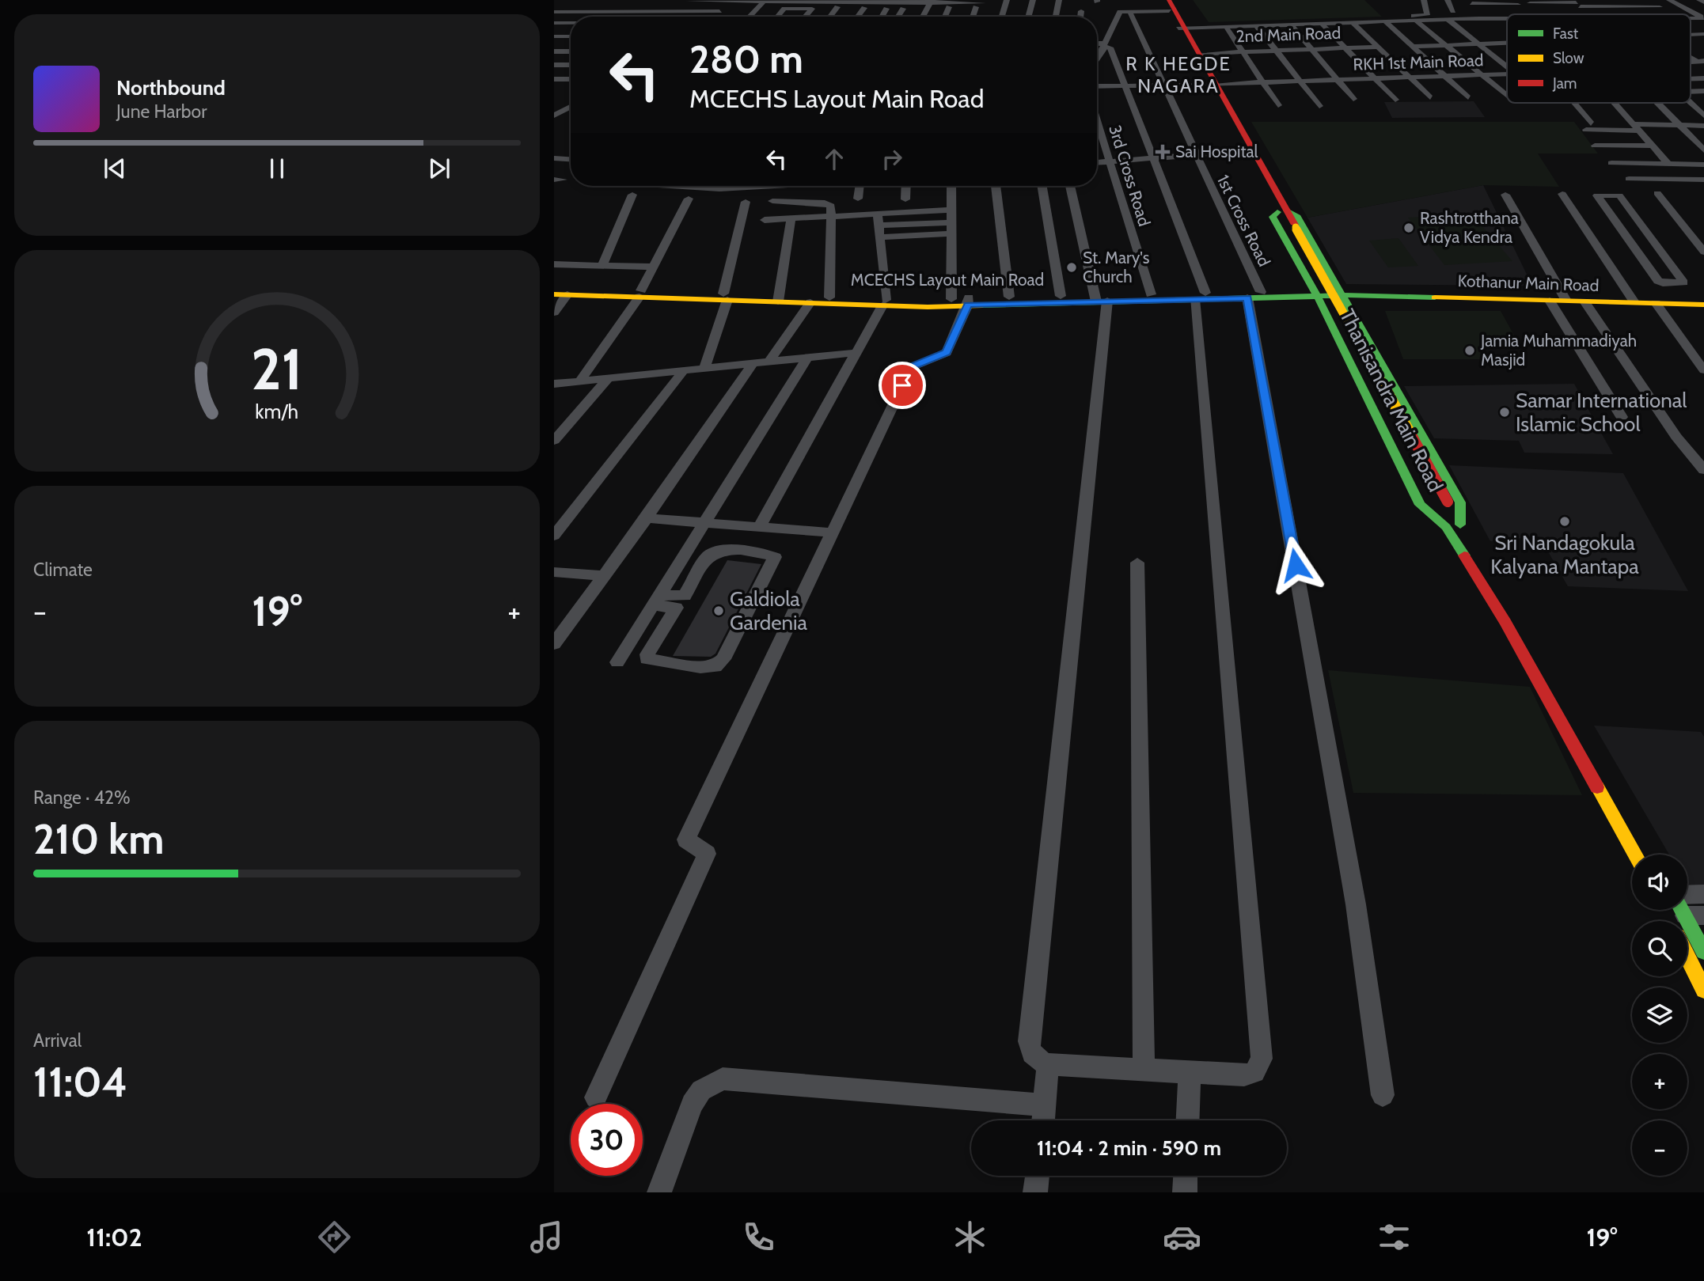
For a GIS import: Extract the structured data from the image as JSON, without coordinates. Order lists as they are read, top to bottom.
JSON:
{
  "streets": {
    "main road": ["MCECHS Layout Main Road", "Kothanur Main Road", "Thanisandra Main Road"],
    "street": [
      "2nd Main Road",
      "RKH 1st Main Road",
      "3rd Cross Road",
      "1st Cross Road"
    ]
  },
  "crossings": [
    ["2nd Main Road", "Thanisandra Main Road"],
    ["RKH 1st Main Road", "1st Cross Road"],
    ["RKH 1st Main Road", "Thanisandra Main Road"],
    ["3rd Cross Road", "MCECHS Layout Main Road"],
    ["1st Cross Road", "MCECHS Layout Main Road"],
    ["MCECHS Layout Main Road", "Kothanur Main Road"],
    ["MCECHS Layout Main Road", "Thanisandra Main Road"],
    ["Kothanur Main Road", "Thanisandra Main Road"]
  ],
  "districts": ["R K HEGDE NAGARA"],
  "places": {
    "health": ["Sai Hospital"],
    "other": [
      "Rashtrotthana Vidya Kendra",
      "St. Mary's Church",
      "Jamia Muhammadiyah Masjid",
      "Samar International Islamic School",
      "Sri Nandagokula Kalyana Mantapa",
      "Galdiola Gardenia"
    ]
  },
  "legend": ["Fast", "Slow", "Jam"],
  "page": {
    "turn": ["280 m", "MCECHS Layout Main Road"],
    "song": ["Northbound", "June Harbor"],
    "tile": [
      "Climate",
      ["Range · 42%", "210 km"],
      ["Arrival", "11:04"]
    ],
    "heat": ["−", "19°", "+"],
    "map_buttons": ["+", "−"],
    "limit": "30",
    "trip": "11:04 · 2 min · 590 m",
    "tabs": ["11:02", "19°"],
    "gauge": ["21", "km/h"]
  }
}
